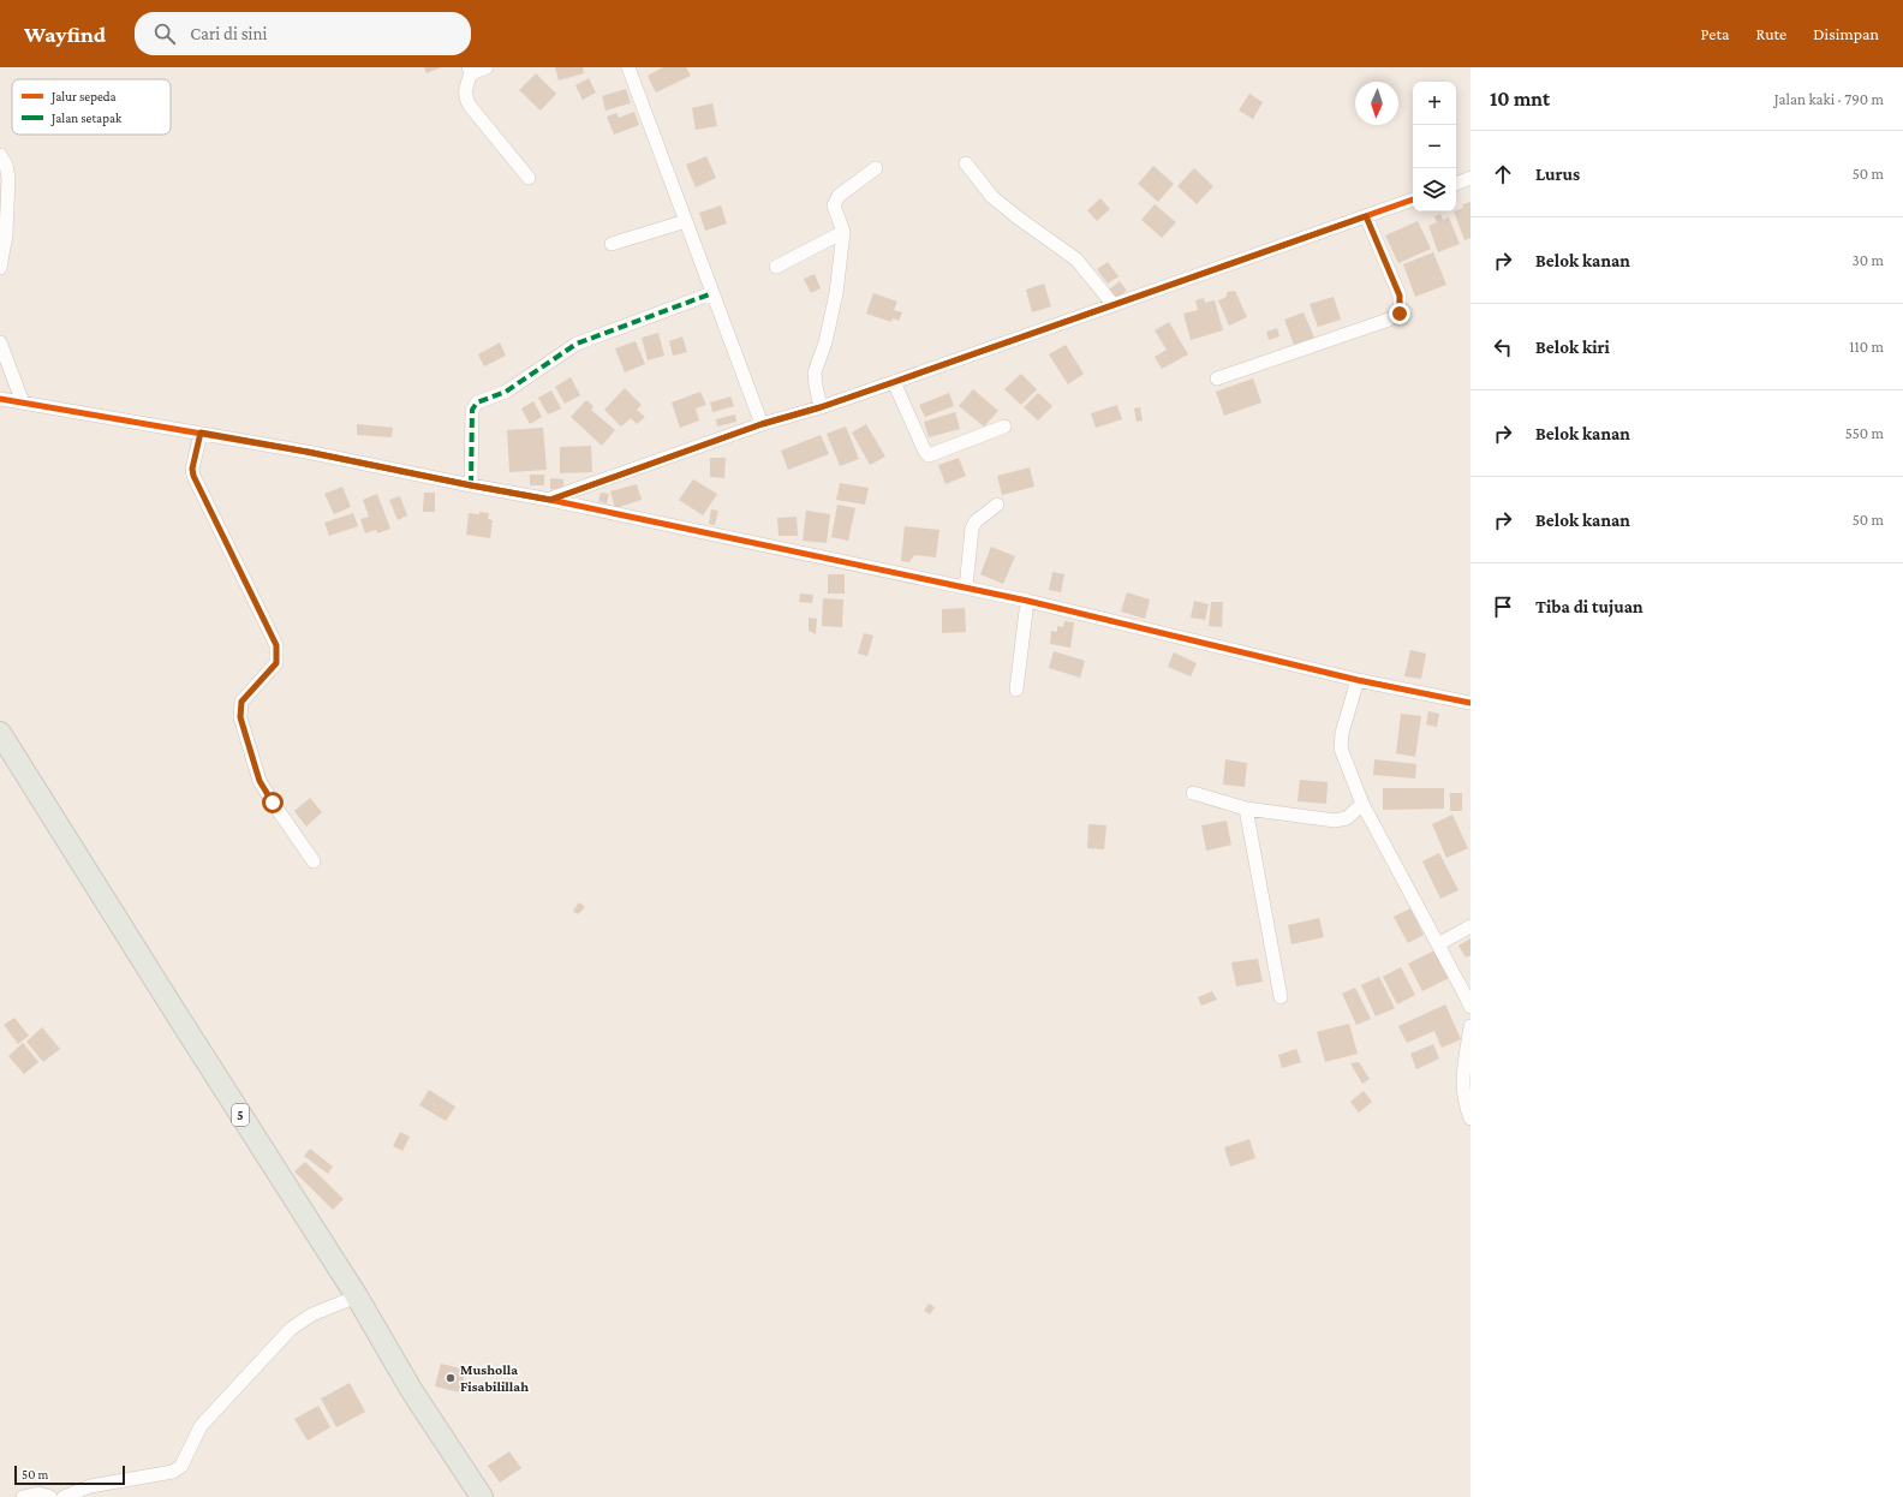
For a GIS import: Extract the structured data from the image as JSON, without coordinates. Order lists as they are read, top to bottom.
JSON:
{
  "streets": {
    "highway": ["5"]
  },
  "places": ["Musholla Fisabilillah"],
  "legend": ["Jalur sepeda", "Jalan setapak"],
  "scale_bar": "50 m",
  "north": "bottom",
  "page": {
    "header": "Wayfind",
    "search": "Cari di sini",
    "nav": ["Peta", "Rute", "Disimpan"],
    "heading": ["10 mnt", "Jalan kaki · 790 m"],
    "map_buttons": ["+", "−"],
    "list": [
      ["Lurus", "50 m"],
      ["Belok kanan", "30 m"],
      ["Belok kiri", "110 m"],
      ["Belok kanan", "550 m"],
      ["Belok kanan", "50 m"],
      "Tiba di tujuan"
    ],
    "scale": "50 m"
  }
}
